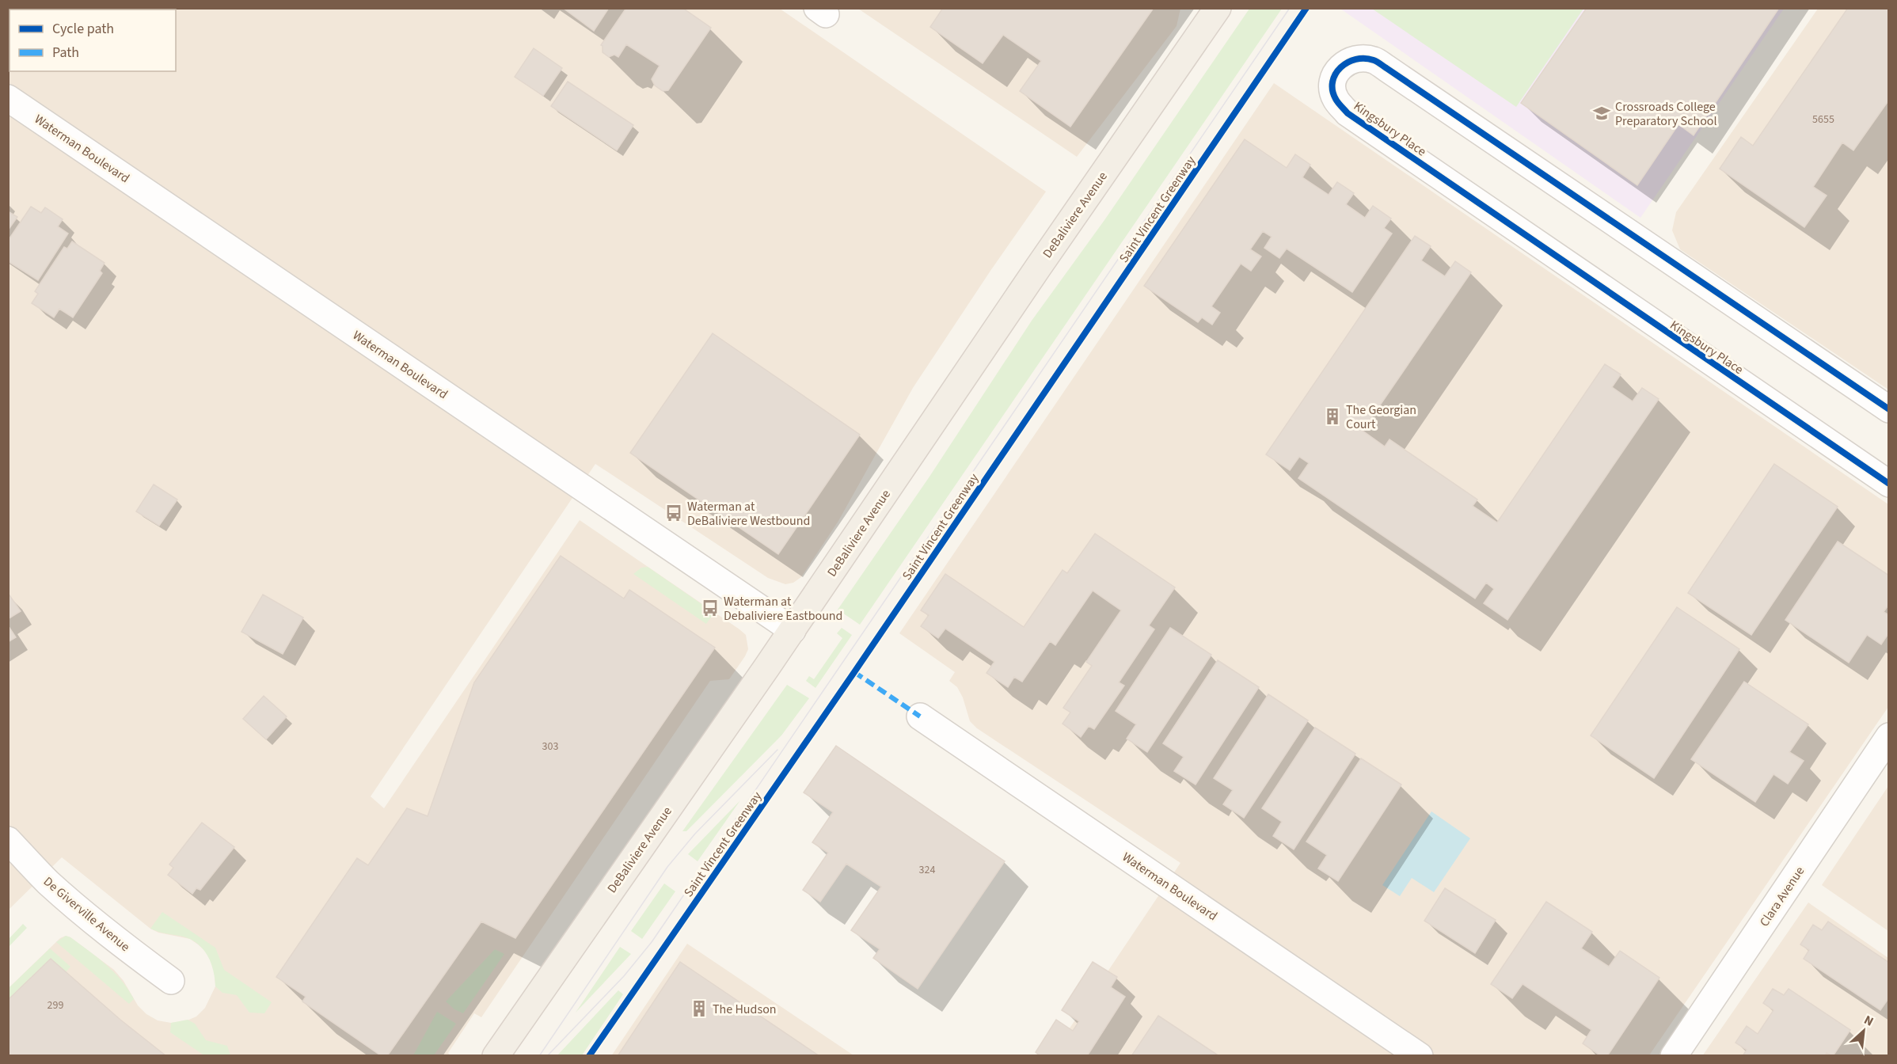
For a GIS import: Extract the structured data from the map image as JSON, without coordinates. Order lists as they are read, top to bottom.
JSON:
{
  "streets": {
    "main road": ["DeBaliviere Avenue"],
    "street": [
      "Kingsbury Place",
      "Waterman Boulevard",
      "Clara Avenue",
      "De Giverville Avenue"
    ],
    "cycle path": ["Saint Vincent Greenway"]
  },
  "crossings": [
    ["Waterman Boulevard", "DeBaliviere Avenue"]
  ],
  "places": {
    "school or university": ["Crossroads College Preparatory School"],
    "building": ["The Georgian Court", "The Hudson"],
    "bus stop": ["Waterman at DeBaliviere Westbound", "Waterman at Debaliviere Eastbound"]
  },
  "house_numbers": [
    "5655",
    "303",
    "324",
    "299"
  ],
  "legend": ["Cycle path", "Path"],
  "north": "top right"
}
